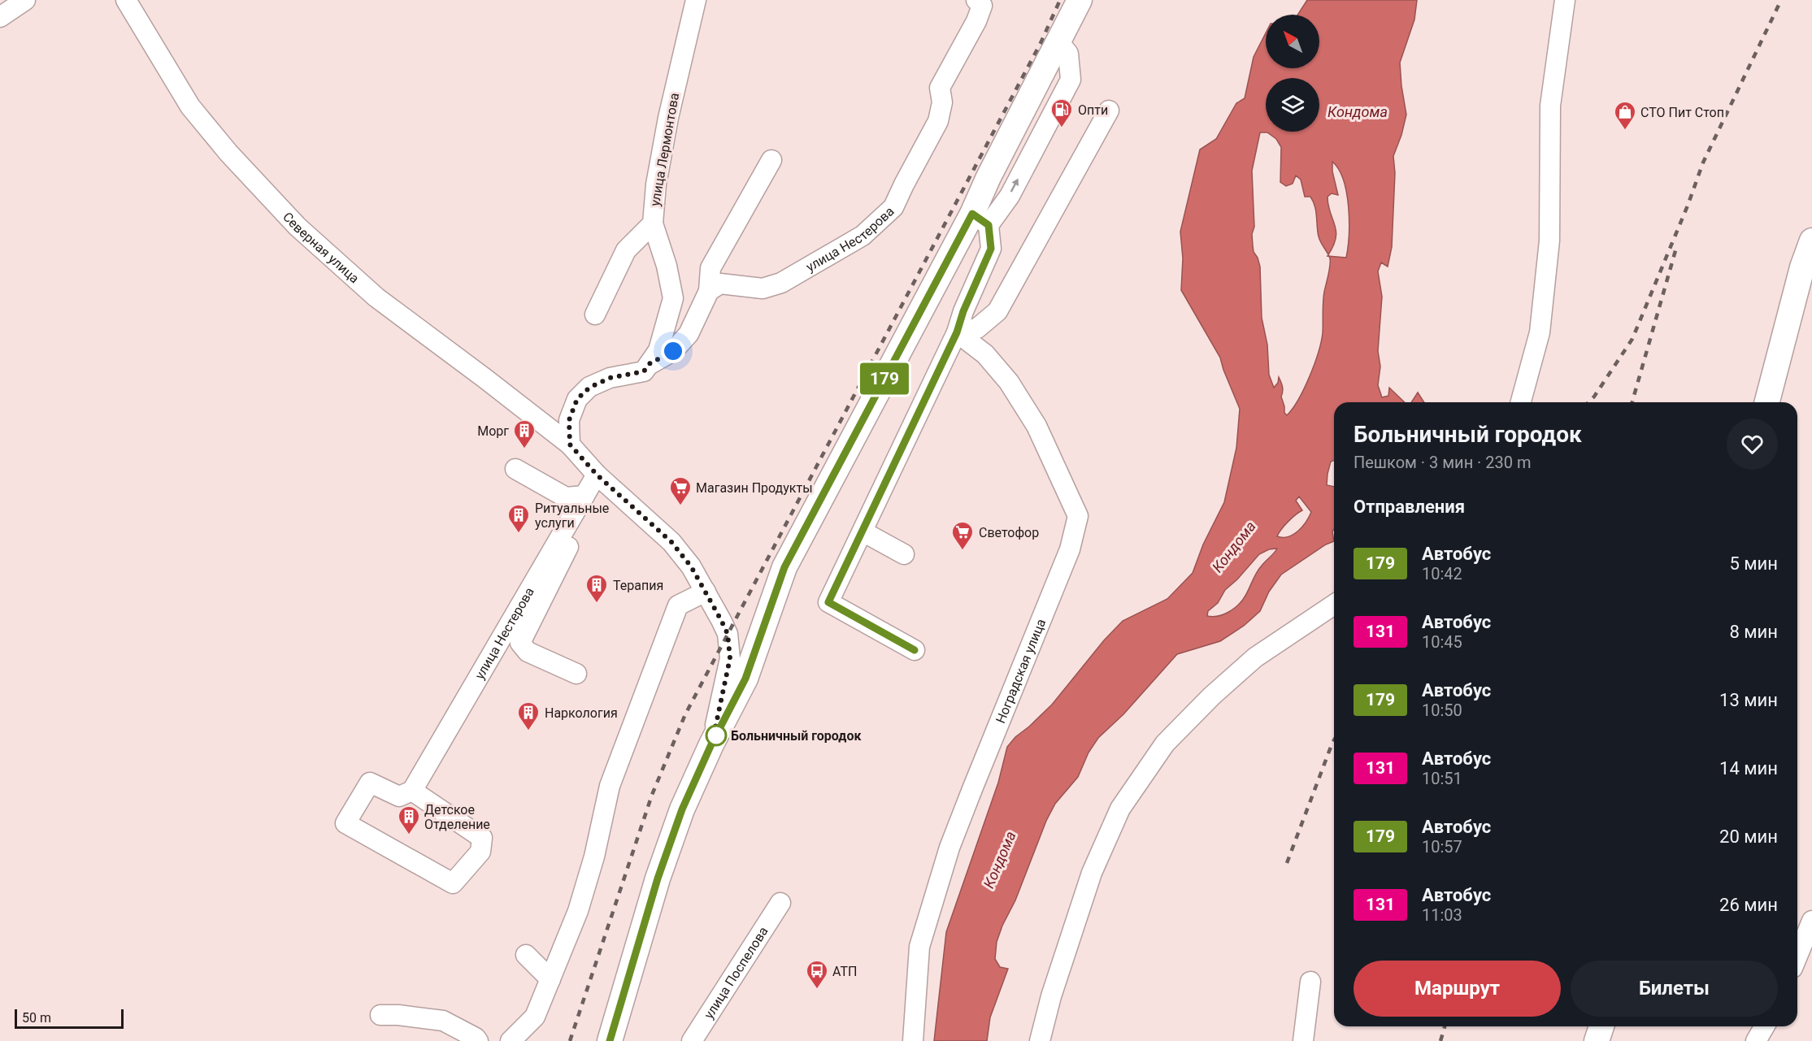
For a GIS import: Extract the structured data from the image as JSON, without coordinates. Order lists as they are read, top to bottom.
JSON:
{
  "streets": {
    "street": [
      "улица Лермонтова",
      "улица Нестерова",
      "Северная улица",
      "Ноградская улица",
      "улица Поспелова"
    ]
  },
  "water": ["Кондома"],
  "places": {
    "fuel station": ["Опти"],
    "shop": ["СТО Пит Стоп"],
    "building": [
      "Морг",
      "Ритуальные услуги",
      "Терапия",
      "Наркология",
      "Детское Отделение"
    ],
    "supermarket": ["Магазин Продукты", "Светофор"],
    "other": ["Больничный городок"],
    "bus stop": ["АТП"]
  },
  "lines": ["bus line 179"],
  "scale_bar": "50 m",
  "north": "top left",
  "page": {
    "on_map": "179",
    "heading": [
      ["Больничный городок", "Пешком · 3 мин · 230 m"],
      "Отправления"
    ],
    "list": [
      {
        "mark": "179",
        "name": "Автобус",
        "note": "10:42",
        "value": "5 мин"
      },
      {
        "mark": "131",
        "name": "Автобус",
        "note": "10:45",
        "value": "8 мин"
      },
      {
        "mark": "179",
        "name": "Автобус",
        "note": "10:50",
        "value": "13 мин"
      },
      {
        "mark": "131",
        "name": "Автобус",
        "note": "10:51",
        "value": "14 мин"
      },
      {
        "mark": "179",
        "name": "Автобус",
        "note": "10:57",
        "value": "20 мин"
      },
      {
        "mark": "131",
        "name": "Автобус",
        "note": "11:03",
        "value": "26 мин"
      }
    ],
    "buttons": ["Маршрут", "Билеты"],
    "scale": "50 m"
  }
}
